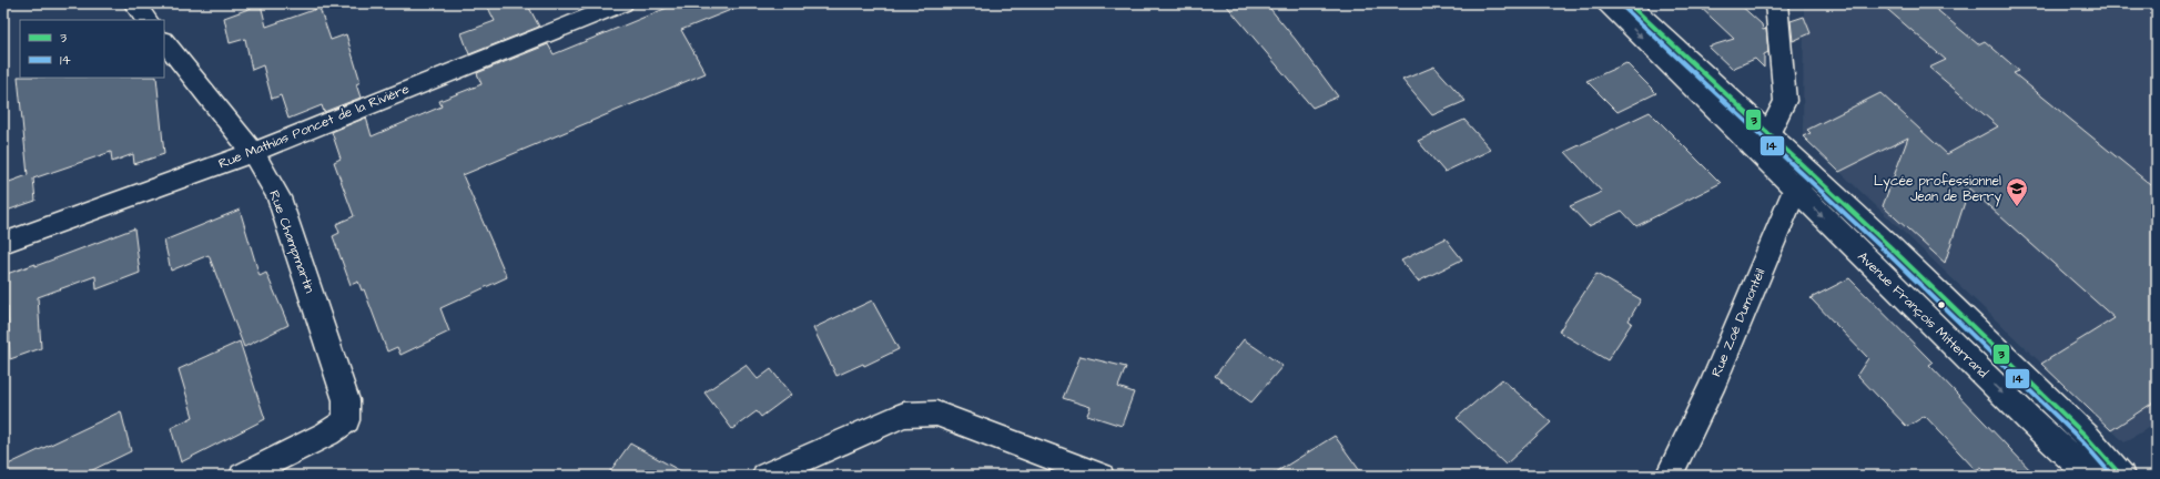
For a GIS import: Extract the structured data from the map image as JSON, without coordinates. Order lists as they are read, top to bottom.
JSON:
{
  "streets": {
    "street": [
      "Rue Mathias Poncet de la Rivière",
      "Rue Champmartin",
      "Avenue François Mitterrand",
      "Rue Zoé Dumontéil"
    ]
  },
  "crossings": [
    ["Rue Mathias Poncet de la Rivière", "Rue Champmartin"],
    ["Avenue François Mitterrand", "Rue Zoé Dumontéil"]
  ],
  "places": {
    "school or university": ["Lycée professionnel Jean de Berry"]
  },
  "lines": ["transit line 3", "transit line 14"],
  "legend": ["3", "14"]
}
